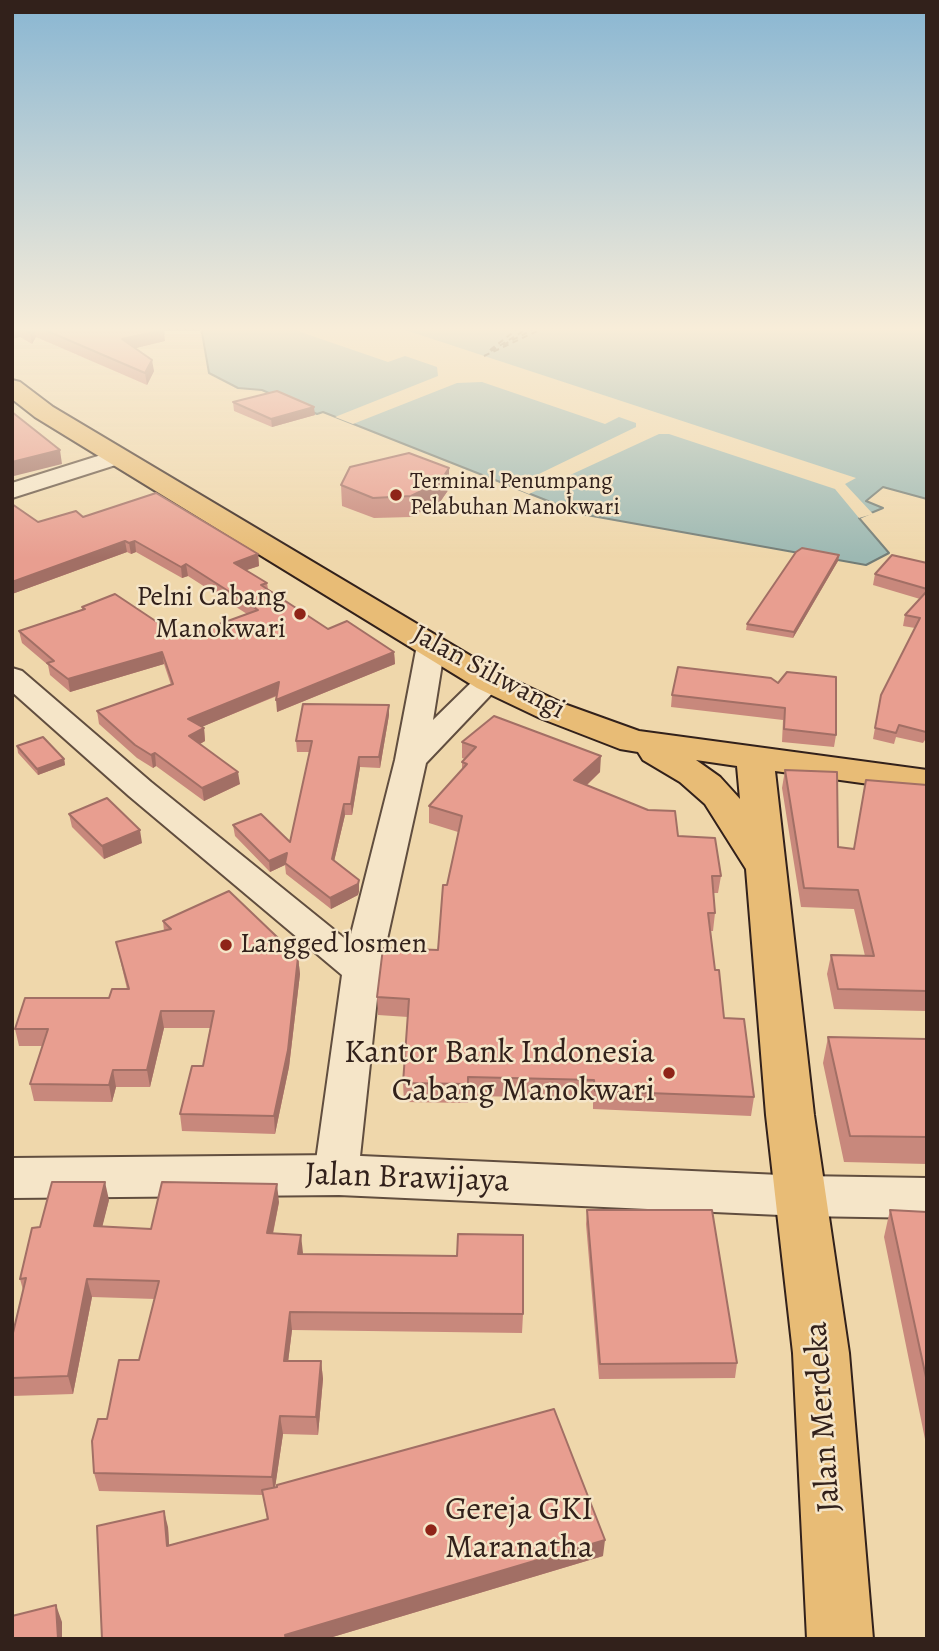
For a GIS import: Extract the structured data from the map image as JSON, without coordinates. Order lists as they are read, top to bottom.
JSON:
{
  "streets": {
    "highway": ["Jalan Siliwangi", "Jalan Merdeka"],
    "street": ["Jalan Brawijaya"]
  },
  "crossings": [
    ["Jalan Brawijaya", "Jalan Merdeka"]
  ],
  "places": [
    "Terminal Penumpang Pelabuhan Manokwari",
    "Pelni Cabang Manokwari",
    "Langged losmen",
    "Kantor Bank Indonesia Cabang Manokwari",
    "Gereja GKI Maranatha"
  ]
}
